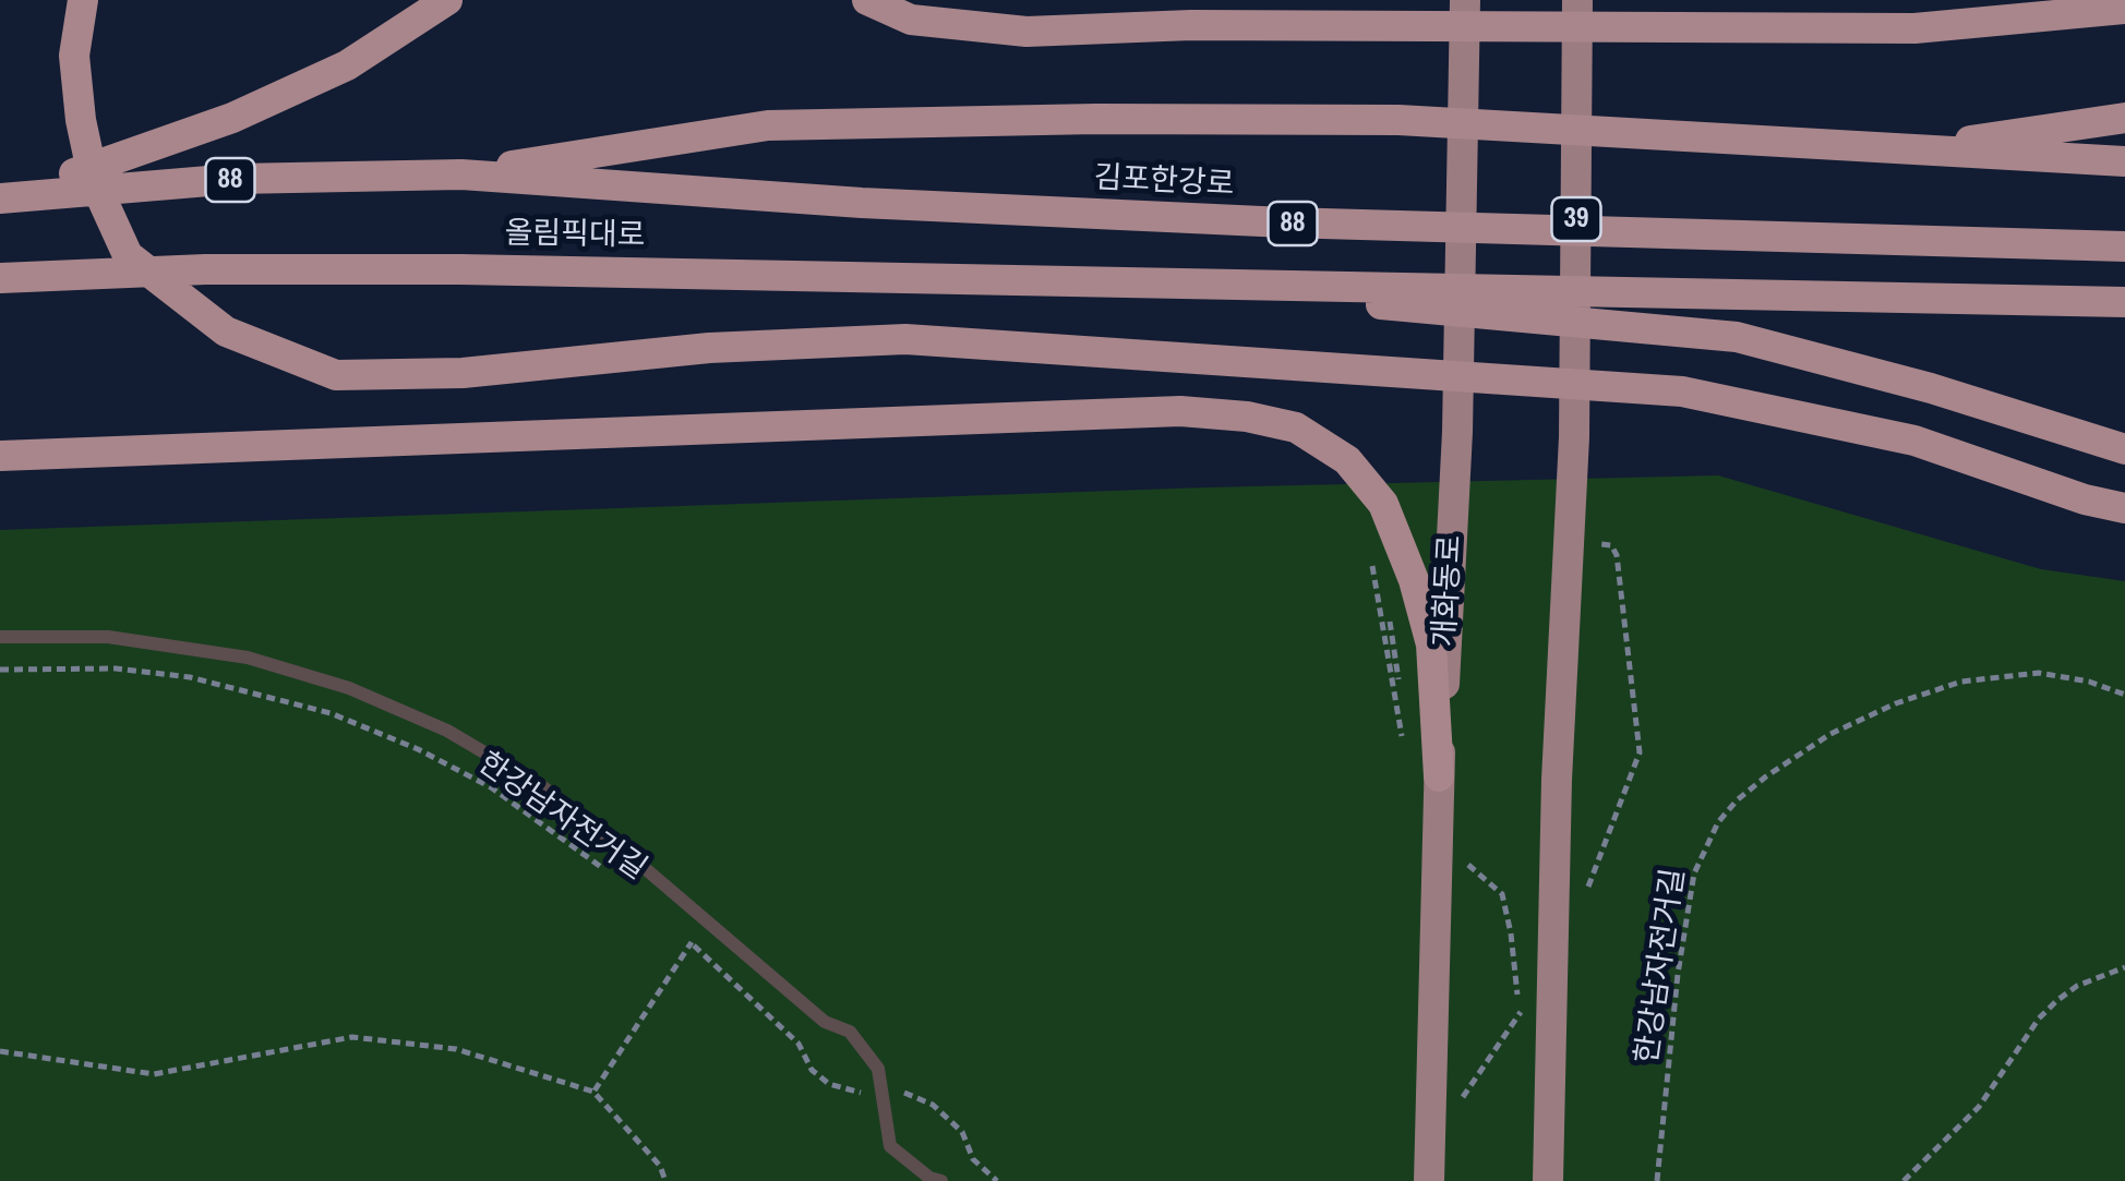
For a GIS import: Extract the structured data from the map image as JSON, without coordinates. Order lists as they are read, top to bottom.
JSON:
{
  "streets": {
    "highway": ["88", "김포한강로", "올림픽대로"],
    "main road": ["39", "개화동로"],
    "path": ["한강남자전거길"]
  },
  "crossings": [
    ["88", "김포한강로"],
    ["88", "올림픽대로"]
  ]
}
